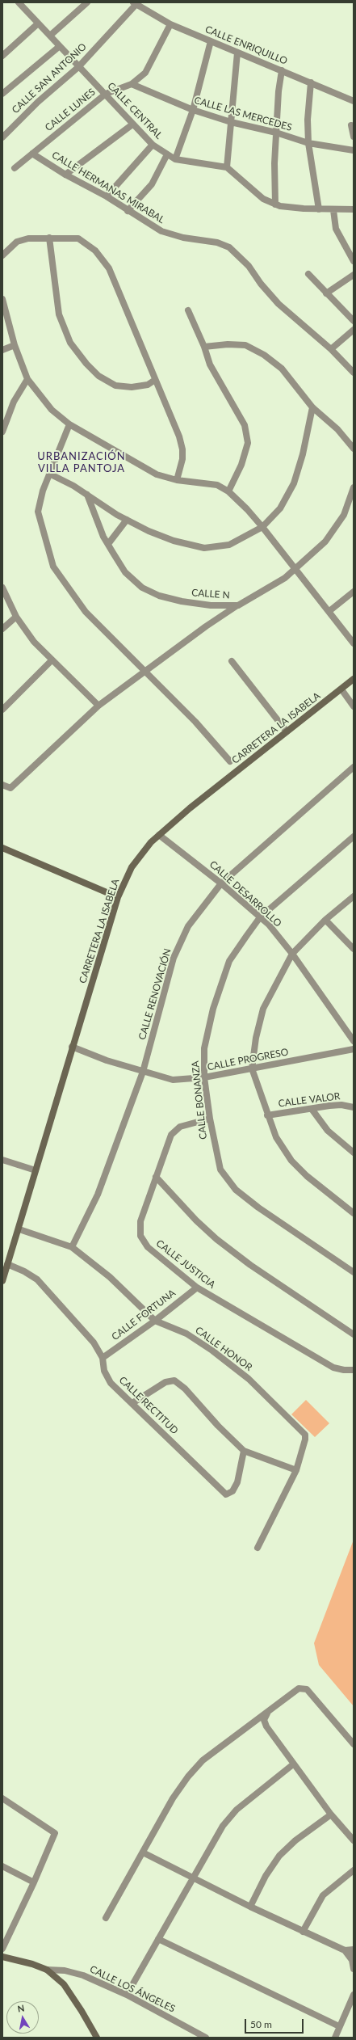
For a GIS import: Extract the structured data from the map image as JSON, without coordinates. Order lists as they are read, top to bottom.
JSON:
{
  "streets": {
    "main road": ["CARRETERA LA ISABELA"],
    "street": [
      "CALLE ENRIQUILLO",
      "CALLE SAN ANTONIO",
      "CALLE LUNES",
      "CALLE CENTRAL",
      "CALLE LAS MERCEDES",
      "CALLE HERMANAS MIRABAL",
      "CALLE N",
      "CALLE DESARROLLO",
      "CALLE RENOVACIÓN",
      "CALLE PROGRESO",
      "CALLE BONANZA",
      "CALLE VALOR",
      "CALLE JUSTICIA",
      "CALLE FORTUNA",
      "CALLE HONOR",
      "CALLE RECTITUD",
      "CALLE LOS ÁNGELES"
    ]
  },
  "crossings": [
    ["CALLE ENRIQUILLO", "CALLE SAN ANTONIO"],
    ["CALLE ENRIQUILLO", "CALLE LUNES"],
    ["CALLE SAN ANTONIO", "CALLE CENTRAL"],
    ["CALLE LUNES", "CALLE CENTRAL"],
    ["CALLE LUNES", "CALLE LAS MERCEDES"],
    ["CALLE LUNES", "CALLE HERMANAS MIRABAL"],
    ["CARRETERA LA ISABELA", "CALLE DESARROLLO"],
    ["CARRETERA LA ISABELA", "CALLE PROGRESO"],
    ["CARRETERA LA ISABELA", "CALLE HONOR"],
    ["CARRETERA LA ISABELA", "CALLE RECTITUD"],
    ["CALLE DESARROLLO", "CALLE RENOVACIÓN"],
    ["CALLE DESARROLLO", "CALLE BONANZA"],
    ["CALLE RENOVACIÓN", "CALLE PROGRESO"],
    ["CALLE RENOVACIÓN", "CALLE HONOR"],
    ["CALLE PROGRESO", "CALLE BONANZA"],
    ["CALLE BONANZA", "CALLE JUSTICIA"],
    ["CALLE JUSTICIA", "CALLE FORTUNA"],
    ["CALLE FORTUNA", "CALLE HONOR"],
    ["CALLE FORTUNA", "CALLE RECTITUD"]
  ],
  "districts": ["URBANIZACIÓN VILLA PANTOJA"],
  "scale_bar": "50 m",
  "north": "top"
}
